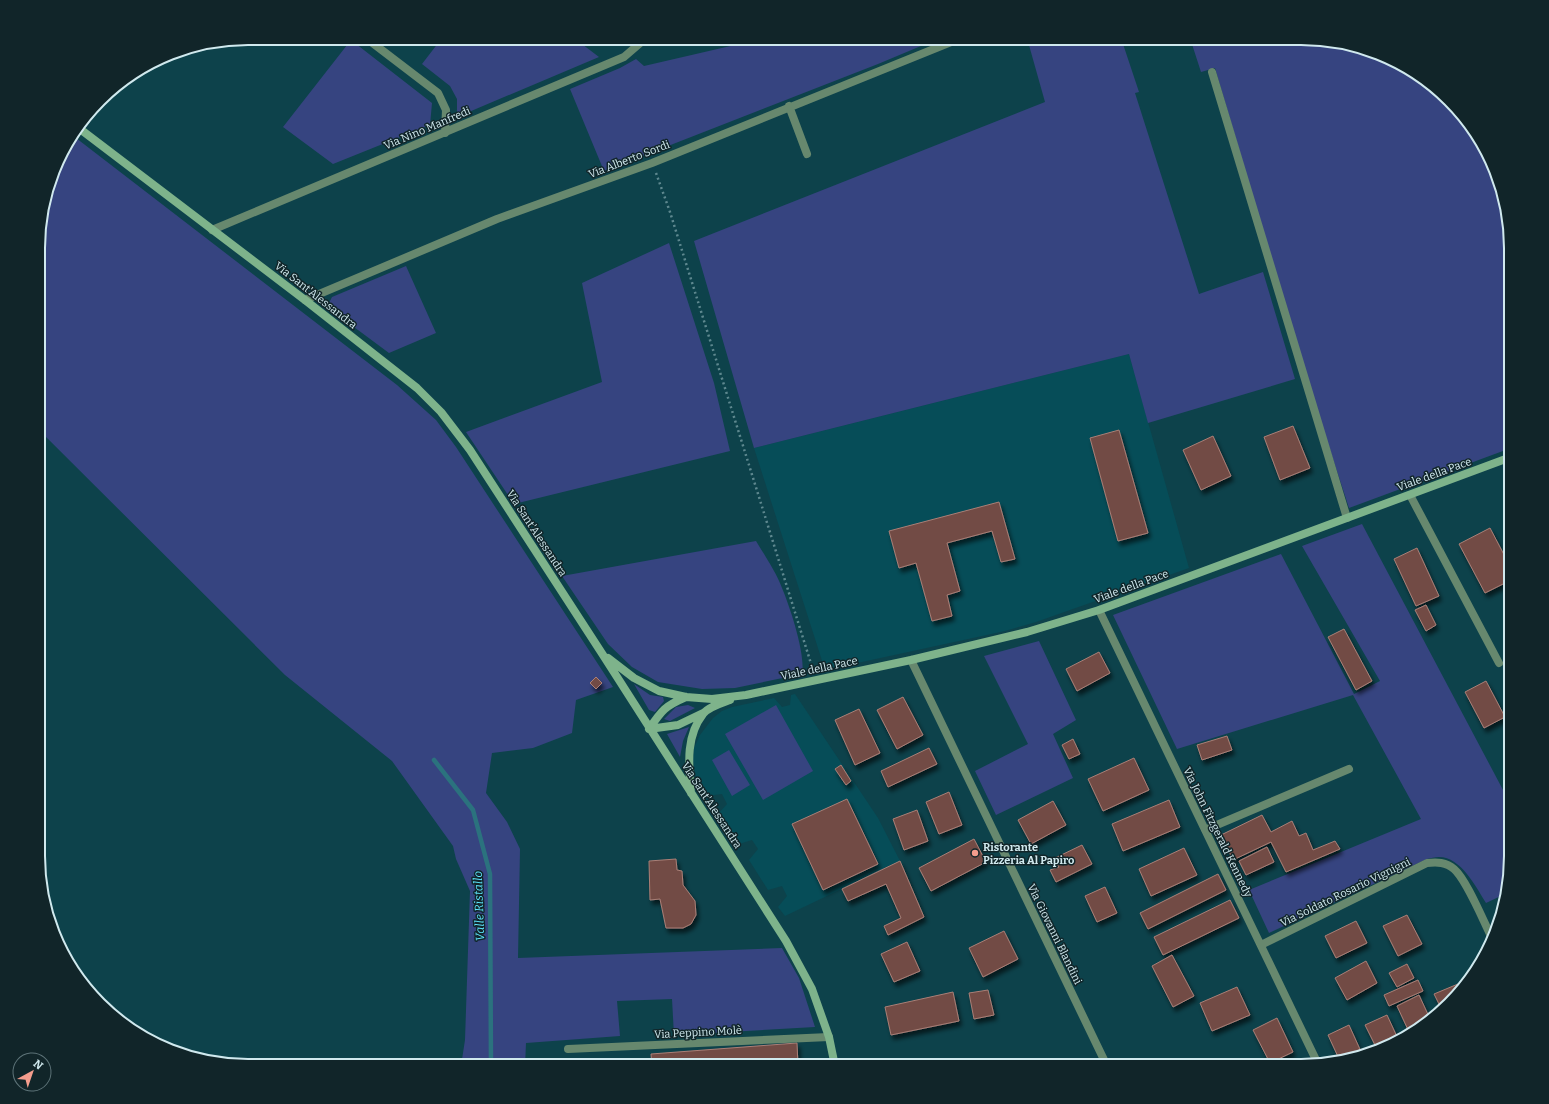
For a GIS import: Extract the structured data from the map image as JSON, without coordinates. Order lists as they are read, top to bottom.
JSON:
{
  "streets": {
    "street": [
      "Via Nino Manfredi",
      "Via Alberto Sordi",
      "Via Sant'Alessandra",
      "Viale della Pace",
      "Via John Fitzgerald Kennedy",
      "Via Soldato Rosario Vignigni",
      "Via Giovanni Blandini",
      "Via Peppino Molè"
    ]
  },
  "crossings": [
    ["Via Nino Manfredi", "Via Sant'Alessandra"],
    ["Via Alberto Sordi", "Via Sant'Alessandra"],
    ["Via Sant'Alessandra", "Via Peppino Molè"],
    ["Viale della Pace", "Via John Fitzgerald Kennedy"],
    ["Viale della Pace", "Via Giovanni Blandini"],
    ["Via John Fitzgerald Kennedy", "Via Soldato Rosario Vignigni"]
  ],
  "water": ["Valle Ristallo"],
  "places": ["Ristorante Pizzeria Al Papiro"],
  "north": "top right"
}
